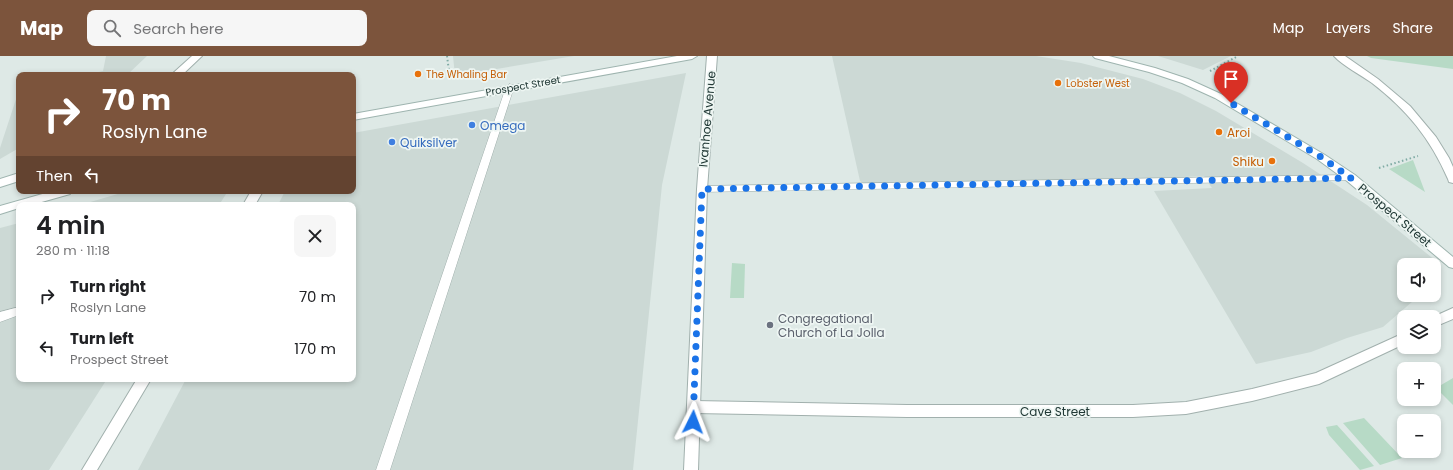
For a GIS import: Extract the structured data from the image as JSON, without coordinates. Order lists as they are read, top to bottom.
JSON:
{
  "streets": {
    "street": ["Prospect Street", "Ivanhoe Avenue", "Cave Street"]
  },
  "crossings": [
    ["Ivanhoe Avenue", "Cave Street"]
  ],
  "places": [
    "The Whaling Bar",
    "Lobster West",
    "Omega",
    "Aroi",
    "Quiksilver",
    "Shiku",
    "Congregational Church of La Jolla"
  ],
  "page": {
    "header": "Map",
    "search": "Search here",
    "nav": ["Map", "Layers", "Share"],
    "turn": ["70 m", "Roslyn Lane"],
    "then": "Then",
    "heading": ["4 min", "280 m · 11:18"],
    "map_buttons": ["+", "−"],
    "list": [
      {
        "name": "Turn right",
        "note": "Roslyn Lane",
        "value": "70 m"
      },
      {
        "name": "Turn left",
        "note": "Prospect Street",
        "value": "170 m"
      }
    ]
  }
}
